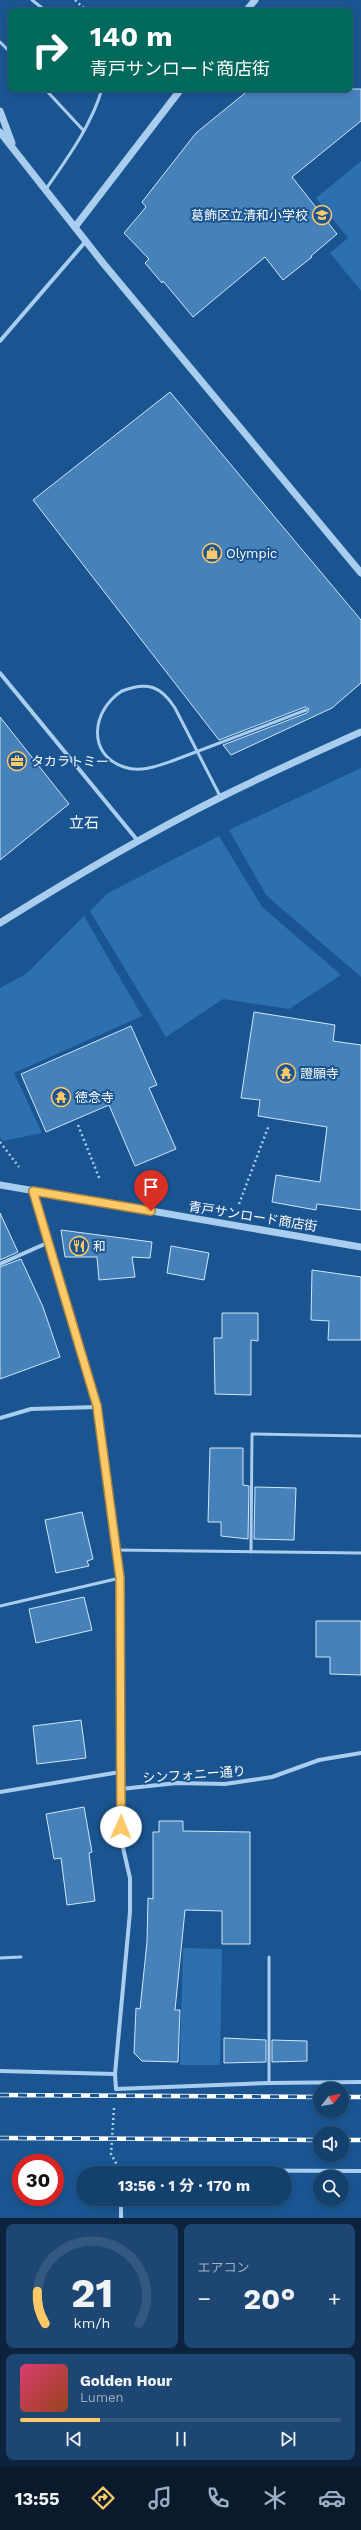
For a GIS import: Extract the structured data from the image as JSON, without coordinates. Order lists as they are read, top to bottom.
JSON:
{
  "streets": {
    "street": ["青戸サンロード商店街", "シンフォニー通り"]
  },
  "districts": ["立石"],
  "places": {
    "school or university": ["葛飾区立清和小学校"],
    "shop": ["Olympic"],
    "office": ["タカラトミー"],
    "temple": ["證願寺", "徳念寺"],
    "restaurant": ["和"]
  },
  "north": "top right",
  "page": {
    "turn": ["140 m", "青戸サンロード商店街"],
    "limit": "30",
    "trip": "13:56 · 1 分 · 170 m",
    "tile": "エアコン",
    "heat": ["−", "20°", "+"],
    "song": ["Golden Hour", "Lumen"],
    "tabs": "13:55",
    "gauge": ["21", "km/h"]
  }
}
